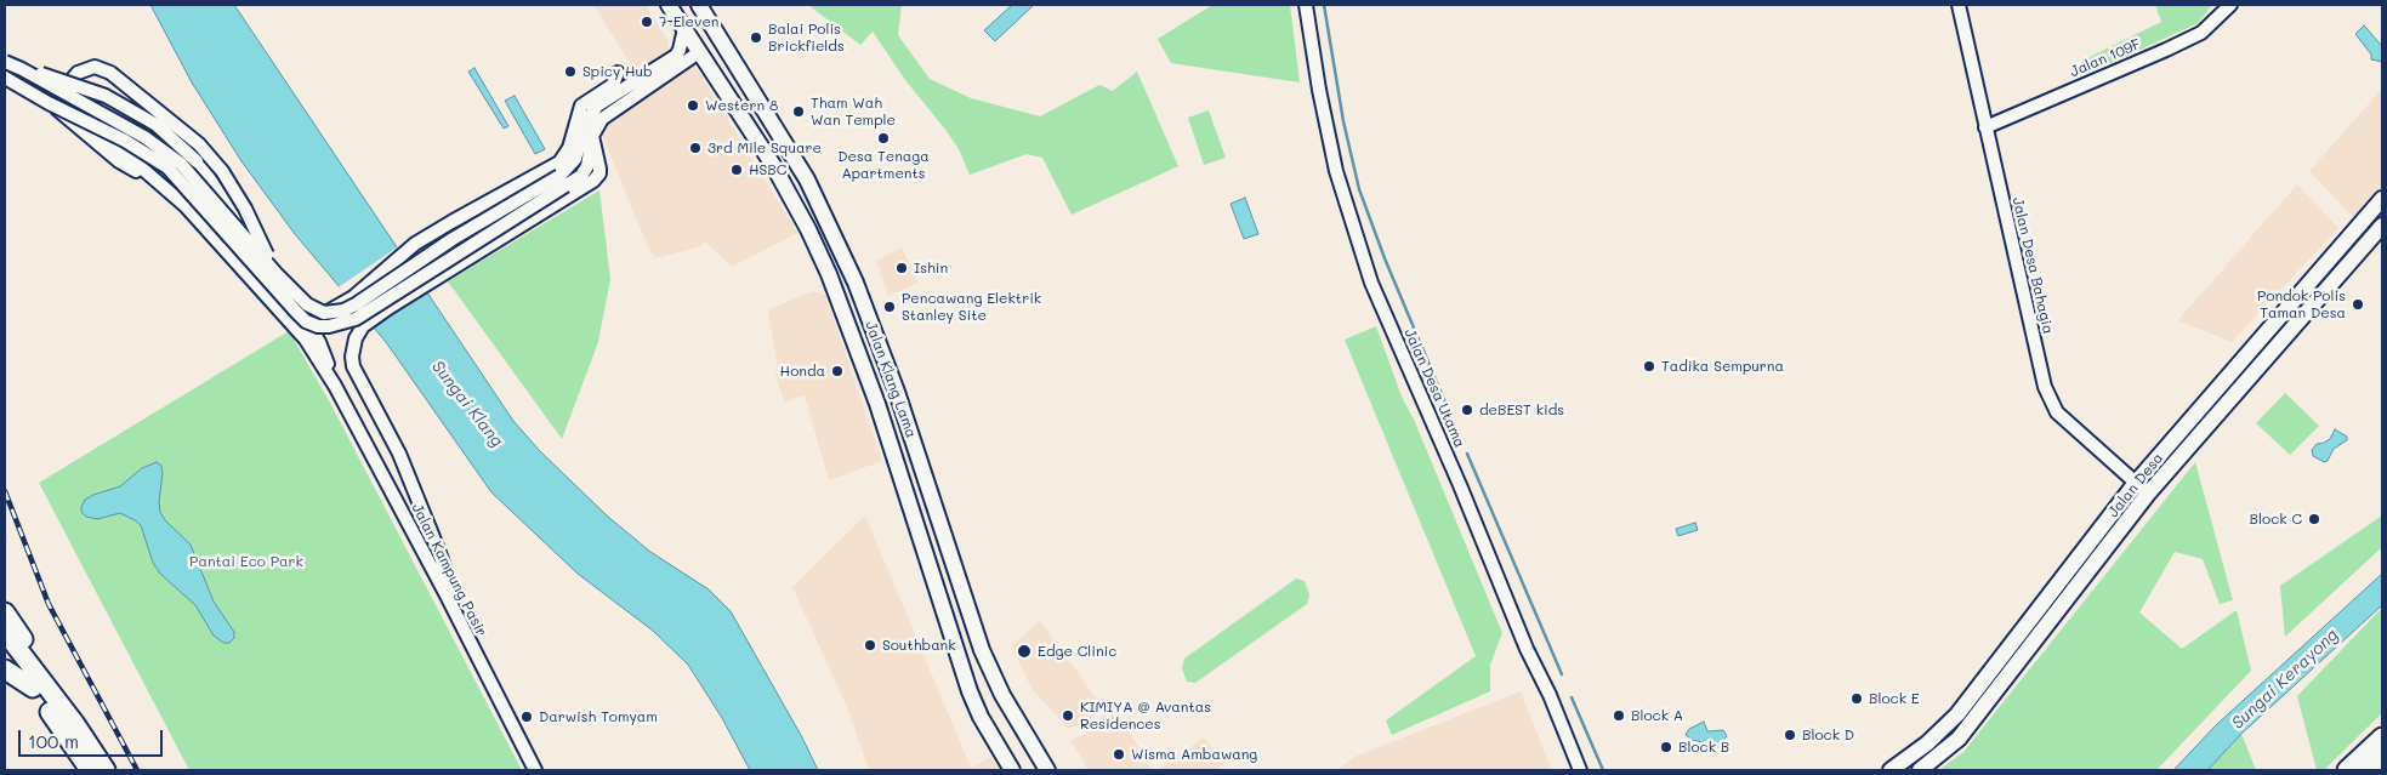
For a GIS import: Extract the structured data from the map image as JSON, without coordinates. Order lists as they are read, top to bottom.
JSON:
{
  "streets": {
    "main road": ["Jalan Klang Lama", "Jalan Desa"],
    "street": [
      "Jalan 109F",
      "Jalan Desa Bahagia",
      "Jalan Desa Utama",
      "Jalan Kampung Pasir"
    ]
  },
  "crossings": [
    ["Jalan 109F", "Jalan Desa Bahagia"],
    ["Jalan Desa Bahagia", "Jalan Desa"]
  ],
  "water": ["Sungai Klang", "Sungai Kerayong"],
  "parks": ["Pantai Eco Park"],
  "places": [
    "7-Eleven",
    "Balai Polis Brickfields",
    "Spicy Hub",
    "Western 8",
    "Tham Wah Wan Temple",
    "Desa Tenaga Apartments",
    "3rd Mile Square",
    "HSBC",
    "Ishin",
    "Pondok Polis Taman Desa",
    "Pencawang Elektrik Stanley Site",
    "Tadika Sempurna",
    "Honda",
    "deBEST kids",
    "Block C",
    "Southbank",
    "Edge Clinic",
    "Block E",
    "KIMIYA @ Avantas Residences",
    "Block A",
    "Darwish Tomyam",
    "Block D",
    "Block B",
    "Wisma Ambawang"
  ],
  "scale_bar": "100 m"
}
